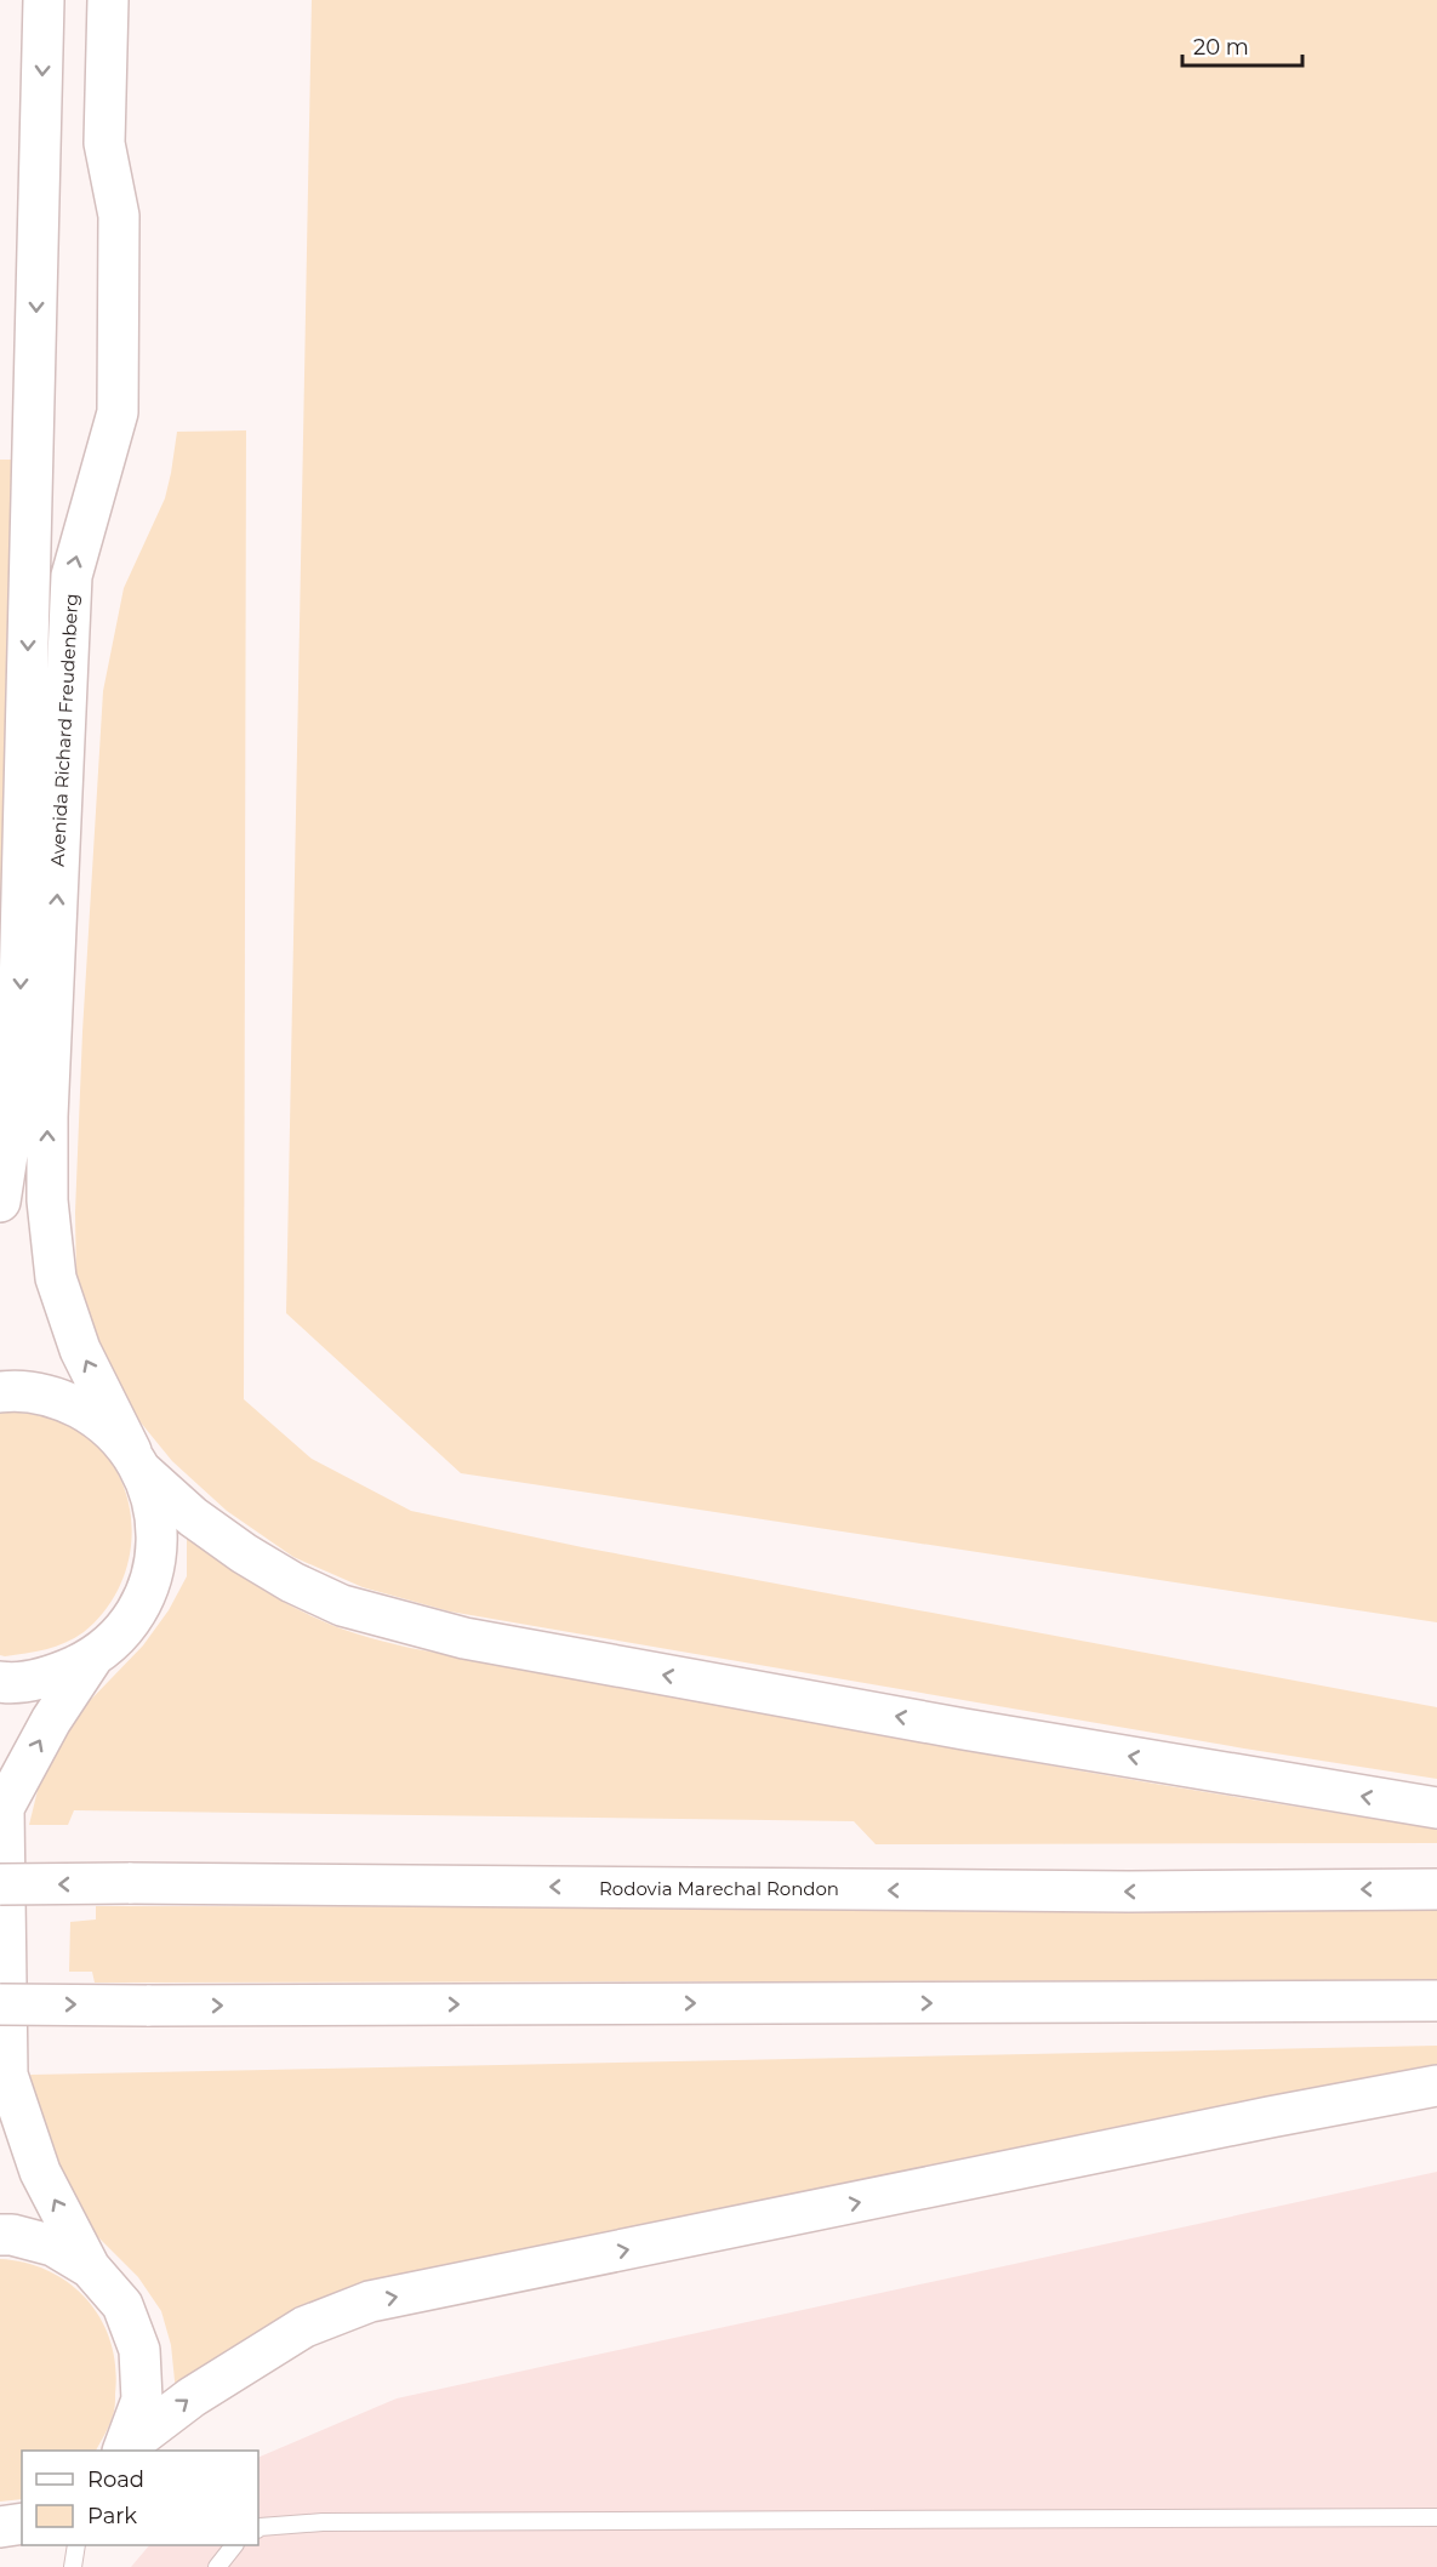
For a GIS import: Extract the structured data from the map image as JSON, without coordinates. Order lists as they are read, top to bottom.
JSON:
{
  "streets": {
    "main road": ["Avenida Richard Freudenberg", "Rodovia Marechal Rondon"]
  },
  "legend": ["Road", "Park"],
  "scale_bar": "20 m"
}
